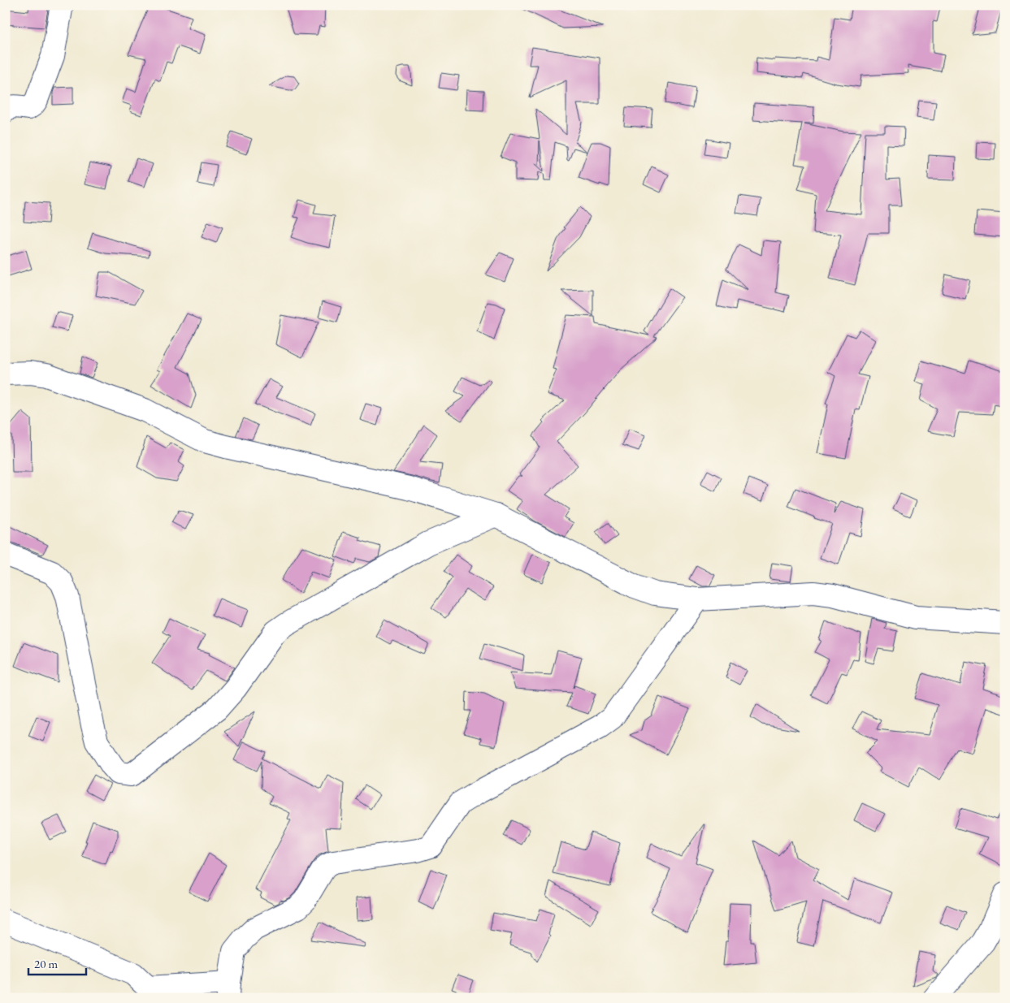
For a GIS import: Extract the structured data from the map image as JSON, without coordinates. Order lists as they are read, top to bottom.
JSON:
{
  "scale_bar": "20 m"
}
